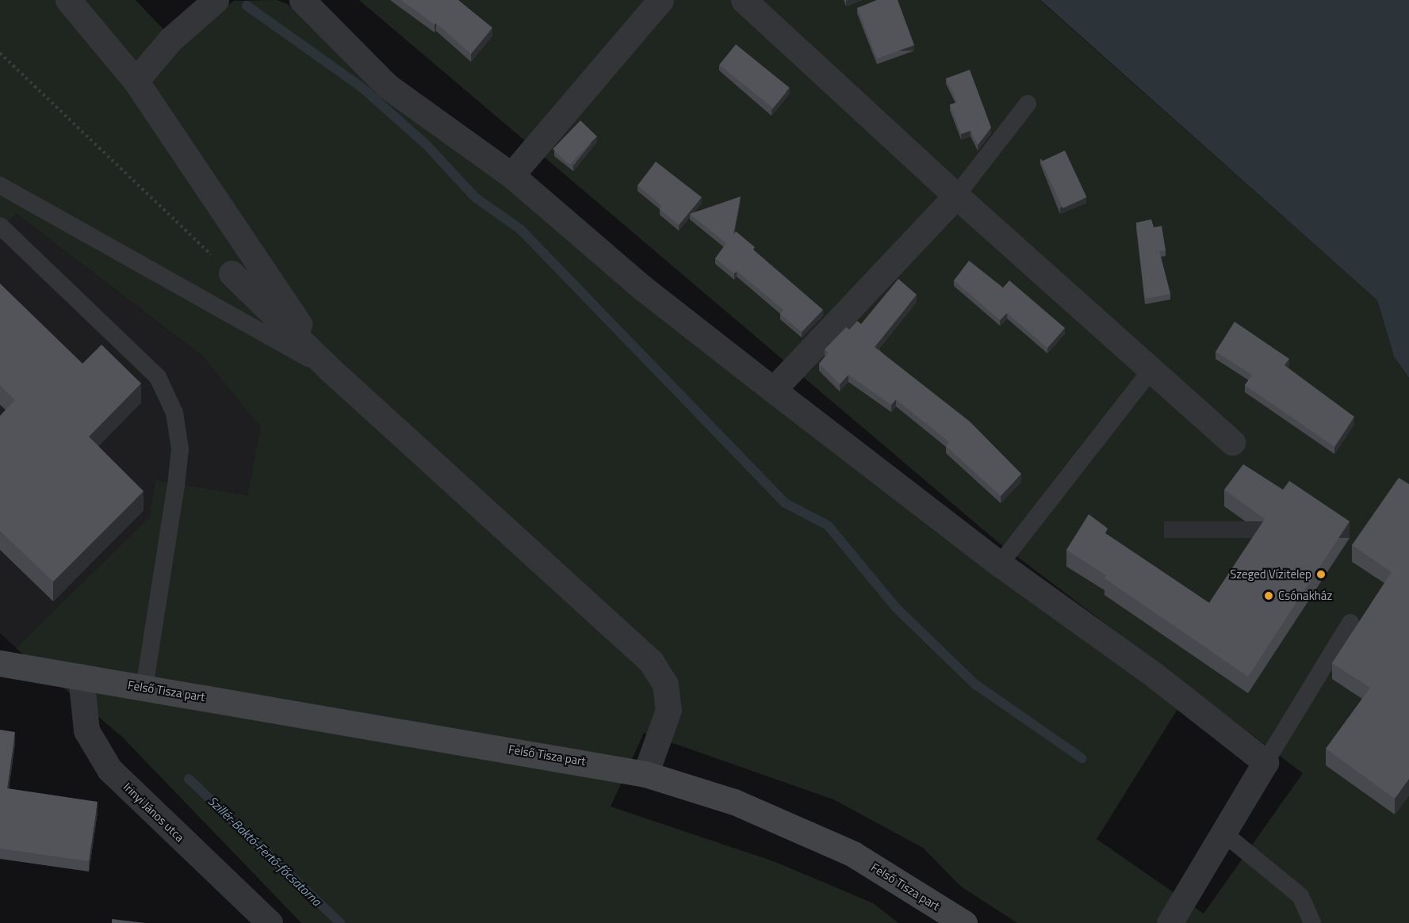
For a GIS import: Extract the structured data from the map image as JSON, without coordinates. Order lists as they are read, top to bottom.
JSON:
{
  "streets": {
    "main road": ["Felső Tisza part"],
    "street": ["Irinyi János utca"]
  },
  "crossings": [
    ["Felső Tisza part", "Irinyi János utca"]
  ],
  "water": ["Szillér-Baktó-Fertő-főcsatorna"],
  "places": ["Szeged Vízitelep", "Csónakház"]
}
